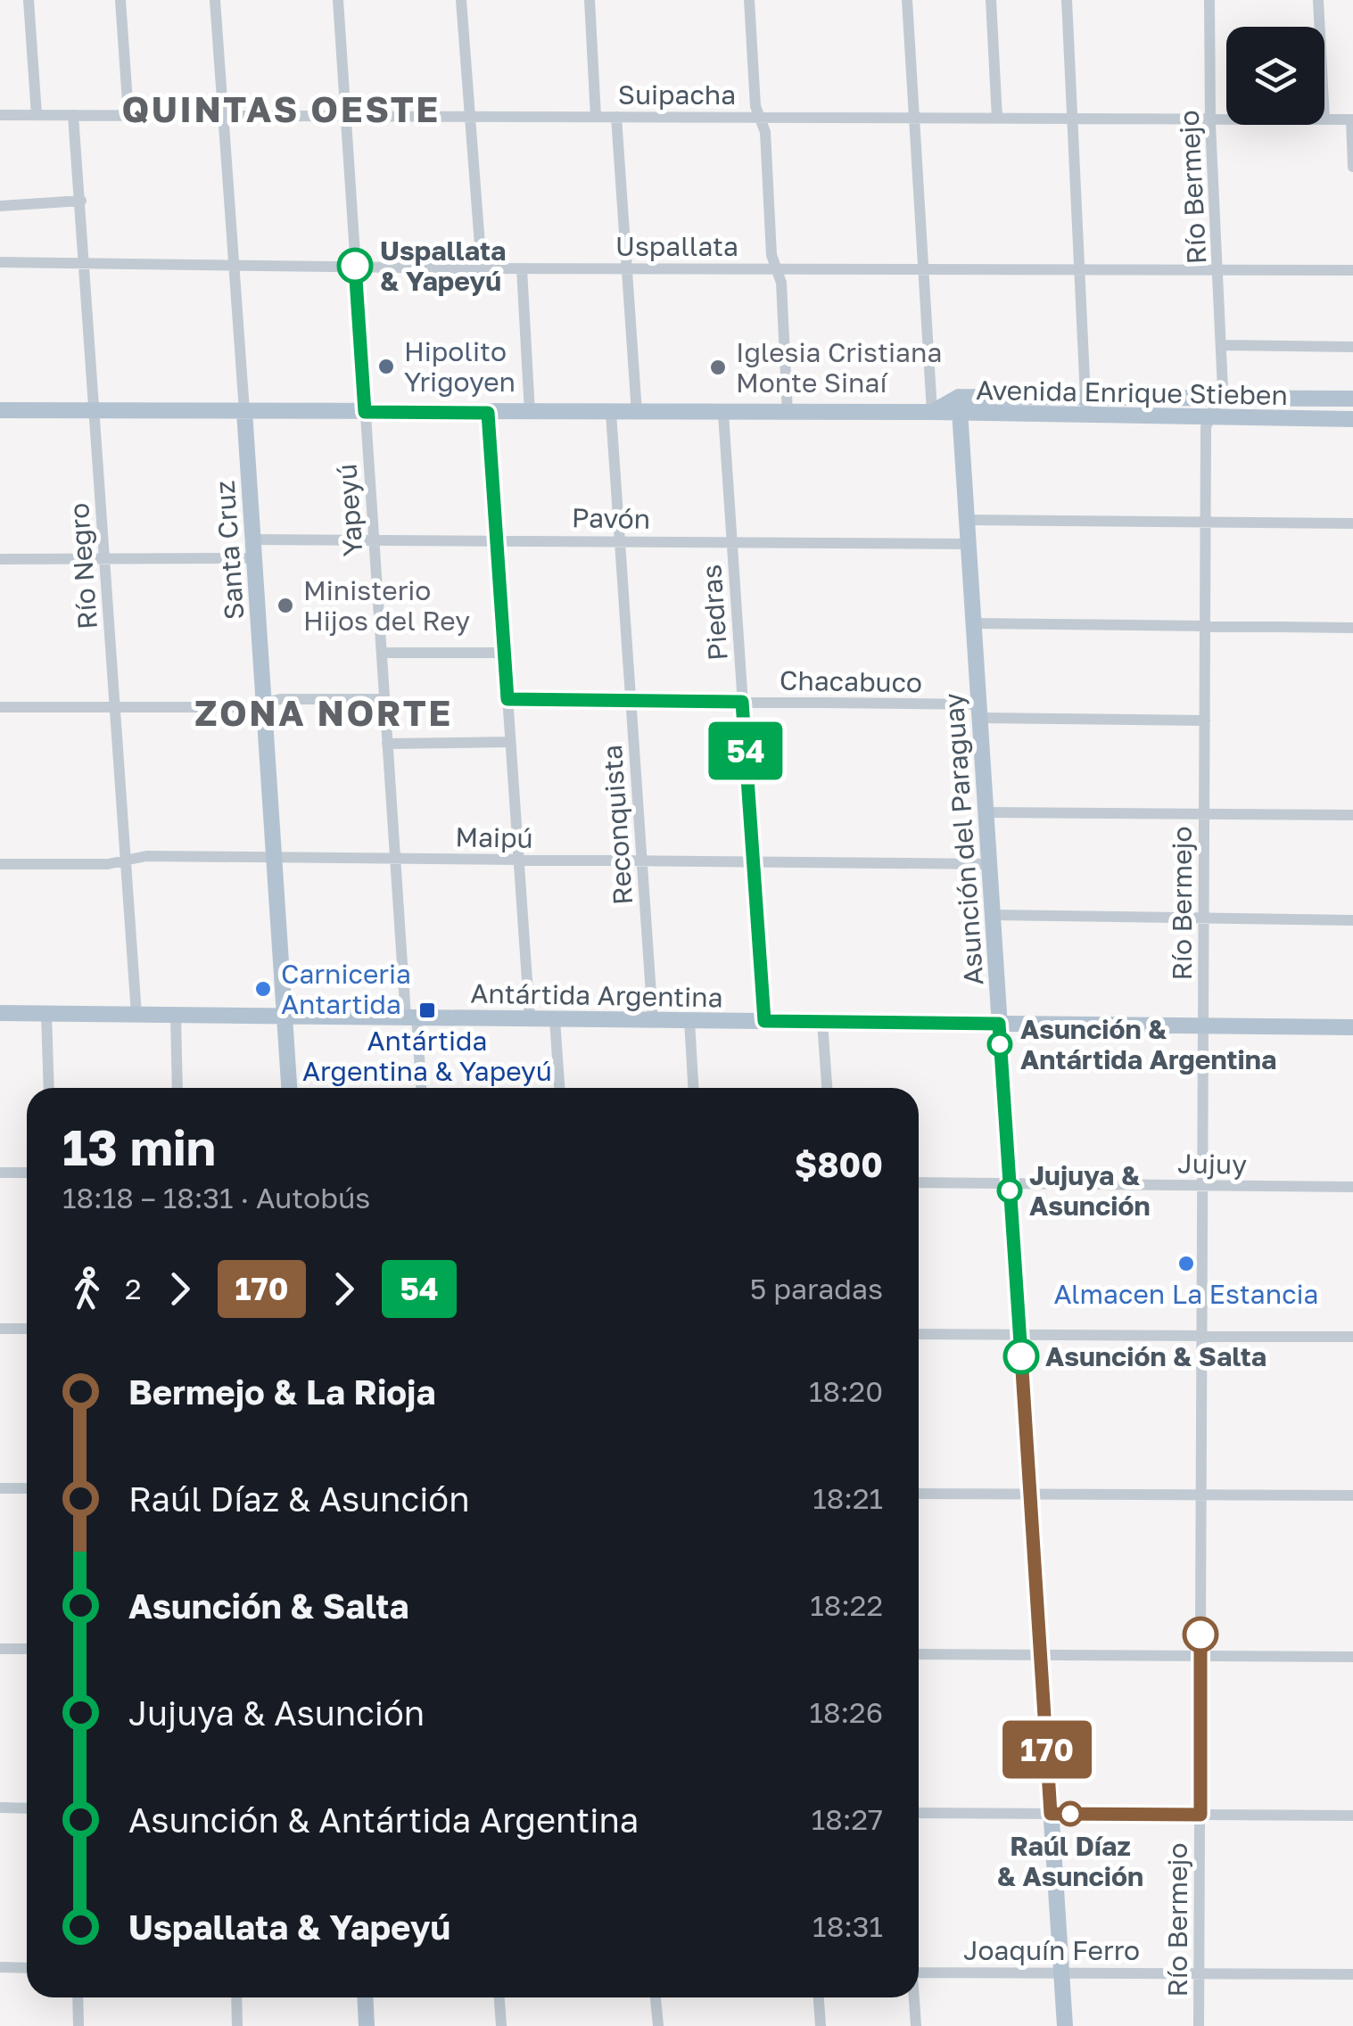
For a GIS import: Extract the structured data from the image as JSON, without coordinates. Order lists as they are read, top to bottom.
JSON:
{
  "streets": {
    "main road": [
      "Avenida Enrique Stieben",
      "Santa Cruz",
      "Asunción del Paraguay",
      "Antártida Argentina"
    ],
    "street": [
      "Suipacha",
      "Río Bermejo",
      "Uspallata",
      "Yapeyú",
      "Pavón",
      "Río Negro",
      "Piedras",
      "Chacabuco",
      "Reconquista",
      "Maipú",
      "Jujuy",
      "Joaquín Ferro"
    ]
  },
  "crossings": [
    ["Suipacha", "Río Bermejo"],
    ["Suipacha", "Yapeyú"],
    ["Suipacha", "Santa Cruz"],
    ["Suipacha", "Río Negro"],
    ["Río Bermejo", "Uspallata"],
    ["Río Bermejo", "Avenida Enrique Stieben"],
    ["Río Bermejo", "Chacabuco"],
    ["Río Bermejo", "Antártida Argentina"],
    ["Río Bermejo", "Jujuy"],
    ["Río Bermejo", "Joaquín Ferro"],
    ["Uspallata", "Yapeyú"],
    ["Uspallata", "Santa Cruz"],
    ["Uspallata", "Río Negro"],
    ["Avenida Enrique Stieben", "Yapeyú"],
    ["Avenida Enrique Stieben", "Santa Cruz"],
    ["Avenida Enrique Stieben", "Río Negro"],
    ["Avenida Enrique Stieben", "Piedras"],
    ["Avenida Enrique Stieben", "Reconquista"],
    ["Avenida Enrique Stieben", "Asunción del Paraguay"],
    ["Yapeyú", "Pavón"],
    ["Yapeyú", "Maipú"],
    ["Yapeyú", "Antártida Argentina"],
    ["Pavón", "Santa Cruz"],
    ["Pavón", "Piedras"],
    ["Pavón", "Reconquista"],
    ["Pavón", "Asunción del Paraguay"],
    ["Santa Cruz", "Maipú"],
    ["Santa Cruz", "Antártida Argentina"],
    ["Río Negro", "Maipú"],
    ["Río Negro", "Antártida Argentina"],
    ["Piedras", "Chacabuco"],
    ["Piedras", "Maipú"],
    ["Piedras", "Antártida Argentina"],
    ["Chacabuco", "Reconquista"],
    ["Chacabuco", "Asunción del Paraguay"],
    ["Reconquista", "Maipú"],
    ["Reconquista", "Antártida Argentina"],
    ["Maipú", "Asunción del Paraguay"],
    ["Asunción del Paraguay", "Antártida Argentina"],
    ["Asunción del Paraguay", "Jujuy"],
    ["Asunción del Paraguay", "Joaquín Ferro"]
  ],
  "districts": ["QUINTAS OESTE", "ZONA NORTE"],
  "places": {
    "other": [
      "Uspallata & Yapeyú",
      "Hipolito Yrigoyen",
      "Iglesia Cristiana Monte Sinaí",
      "Ministerio Hijos del Rey",
      "Carniceria Antartida",
      "Asunción & Antártida Argentina",
      "Jujuya & Asunción",
      "Almacen La Estancia",
      "Asunción & Salta",
      "Raúl Díaz & Asunción"
    ],
    "transit": ["Antártida Argentina & Yapeyú"]
  },
  "lines": ["bus line 54", "bus line 170"],
  "page": {
    "on_map": ["170", "54"],
    "heading": ["13 min", "18:18 – 18:31 · Autobús", "$800"],
    "legs": [
      "2",
      "170",
      "54",
      "5 paradas"
    ],
    "list": [
      {
        "name": "Bermejo & La Rioja",
        "value": "18:20"
      },
      {
        "name": "Raúl Díaz & Asunción",
        "value": "18:21"
      },
      {
        "name": "Asunción & Salta",
        "value": "18:22"
      },
      {
        "name": "Jujuya & Asunción",
        "value": "18:26"
      },
      {
        "name": "Asunción & Antártida Argentina",
        "value": "18:27"
      },
      {
        "name": "Uspallata & Yapeyú",
        "value": "18:31"
      }
    ]
  }
}
